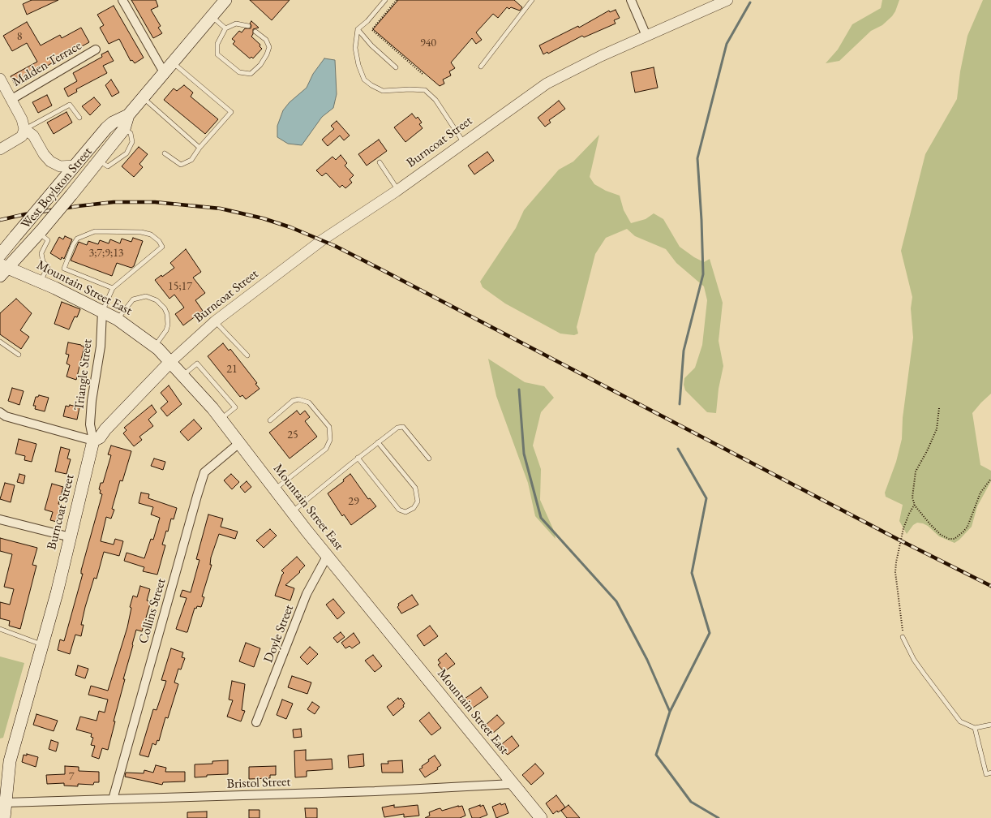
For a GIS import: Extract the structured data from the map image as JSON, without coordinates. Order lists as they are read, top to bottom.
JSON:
{
  "streets": {
    "main road": ["Burncoat Street", "West Boylston Street", "Mountain Street East"],
    "street": [
      "Malden Terrace",
      "Triangle Street",
      "Collins Street",
      "Doyle Street",
      "Bristol Street"
    ]
  },
  "crossings": [
    ["Burncoat Street", "Mountain Street East"],
    ["Burncoat Street", "Triangle Street"],
    ["Burncoat Street", "Bristol Street"],
    ["West Boylston Street", "Mountain Street East"],
    ["Mountain Street East", "Triangle Street"],
    ["Mountain Street East", "Collins Street"],
    ["Mountain Street East", "Doyle Street"],
    ["Mountain Street East", "Bristol Street"],
    ["Collins Street", "Bristol Street"]
  ],
  "house_numbers": [
    "8",
    "940",
    "3;7;9;13",
    "15;17",
    "21",
    "25",
    "29",
    "7"
  ]
}
